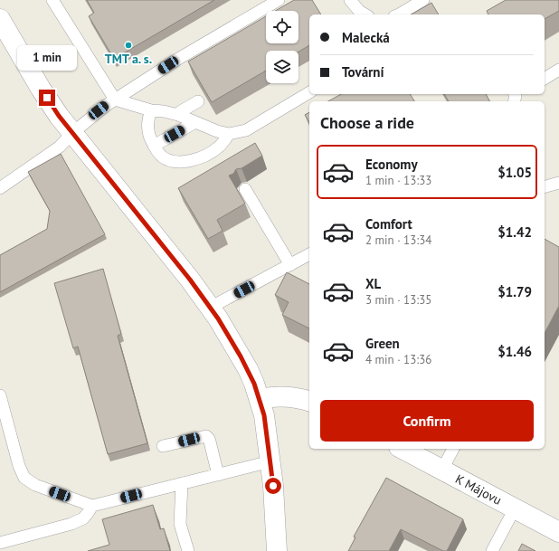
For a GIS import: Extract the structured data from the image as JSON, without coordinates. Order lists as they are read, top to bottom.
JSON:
{
  "streets": {
    "street": ["K Májovu"]
  },
  "places": ["TMT a. s."],
  "page": {
    "banner": ["Malecká", "Tovární"],
    "bubble": "1 min",
    "heading": "Choose a ride",
    "list": [
      {
        "name": "Economy",
        "note": "1 min · 13:33",
        "value": "$1.05"
      },
      {
        "name": "Comfort",
        "note": "2 min · 13:34",
        "value": "$1.42"
      },
      {
        "name": "XL",
        "note": "3 min · 13:35",
        "value": "$1.79"
      },
      {
        "name": "Green",
        "note": "4 min · 13:36",
        "value": "$1.46"
      }
    ],
    "buttons": "Confirm"
  }
}
